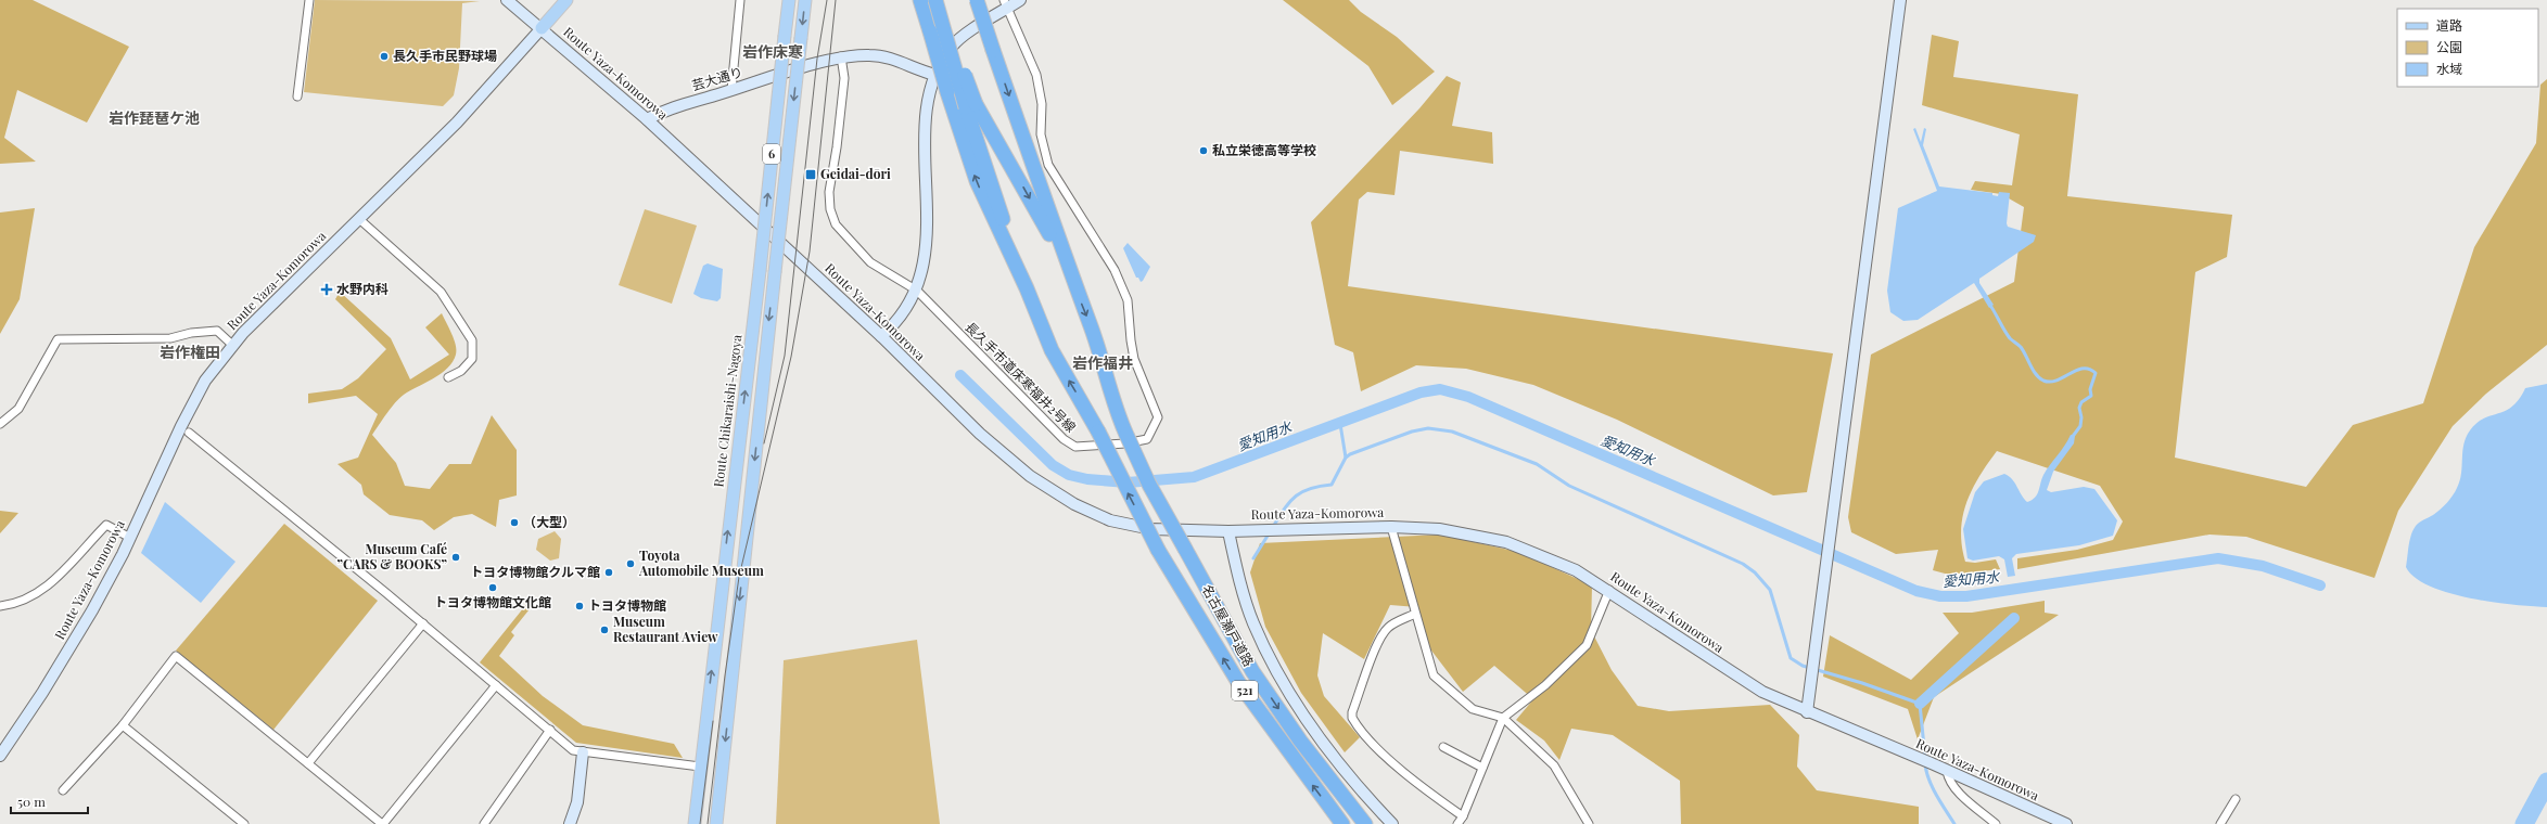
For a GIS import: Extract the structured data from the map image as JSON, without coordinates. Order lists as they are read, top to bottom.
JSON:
{
  "streets": {
    "highway": ["名古屋瀬戸道路", "521"],
    "main road": [
      "Route Yaza-Komorowa",
      "芸大通り",
      "6",
      "Route Chikaraishi-Nagoya"
    ],
    "street": ["長久手市道床寒福井2号線"]
  },
  "crossings": [
    ["Route Yaza-Komorowa", "芸大通り"]
  ],
  "districts": [
    "岩作床寒",
    "岩作琵琶ケ池",
    "岩作権田",
    "岩作福井"
  ],
  "water": ["愛知用水"],
  "places": {
    "other": [
      "長久手市民野球場",
      "私立栄徳高等学校",
      "（大型）",
      "Museum Café ”CARS & BOOKS”",
      "Toyota Automobile Museum",
      "トヨタ博物館クルマ館",
      "トヨタ博物館文化館",
      "トヨタ博物館",
      "Museum Restaurant Aview"
    ],
    "transit": ["Geidai-dōri"],
    "health": ["水野内科"]
  },
  "legend": ["道路", "公園", "水域"],
  "scale_bar": "50 m"
}
